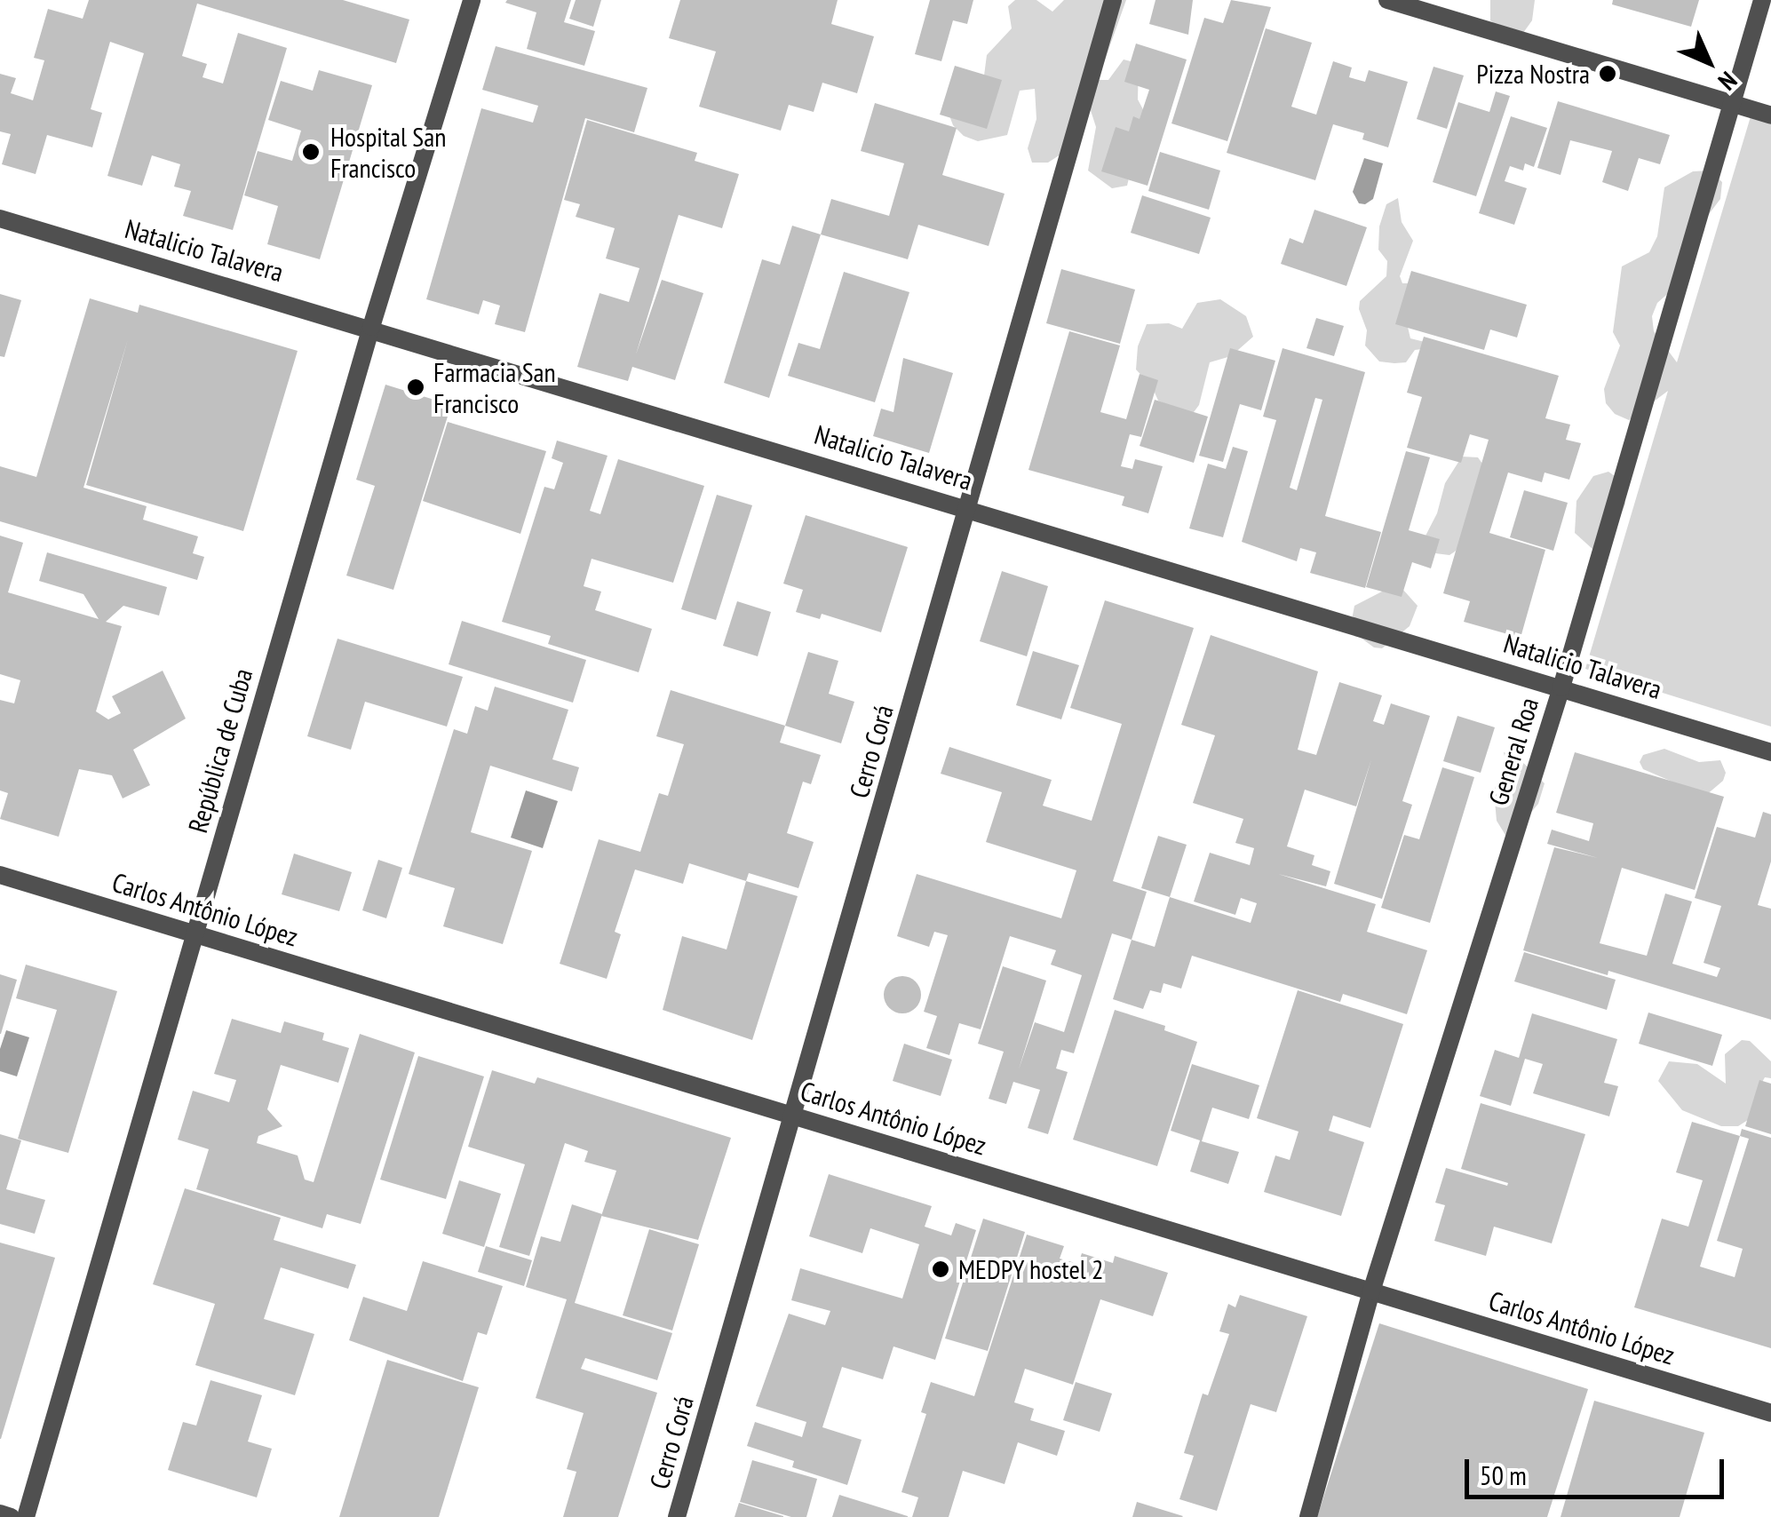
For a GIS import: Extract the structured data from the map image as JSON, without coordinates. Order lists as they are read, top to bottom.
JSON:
{
  "streets": {
    "street": [
      "Natalicio Talavera",
      "República de Cuba",
      "Cerro Corá",
      "General Roa",
      "Carlos Antônio López"
    ]
  },
  "crossings": [
    ["Natalicio Talavera", "República de Cuba"],
    ["Natalicio Talavera", "Cerro Corá"],
    ["Natalicio Talavera", "General Roa"],
    ["República de Cuba", "Carlos Antônio López"],
    ["Cerro Corá", "Carlos Antônio López"],
    ["General Roa", "Carlos Antônio López"]
  ],
  "places": [
    "Pizza Nostra",
    "Hospital San Francisco",
    "Farmacia San Francisco",
    "MEDPY hostel 2"
  ],
  "scale_bar": "50 m",
  "north": "bottom right"
}
